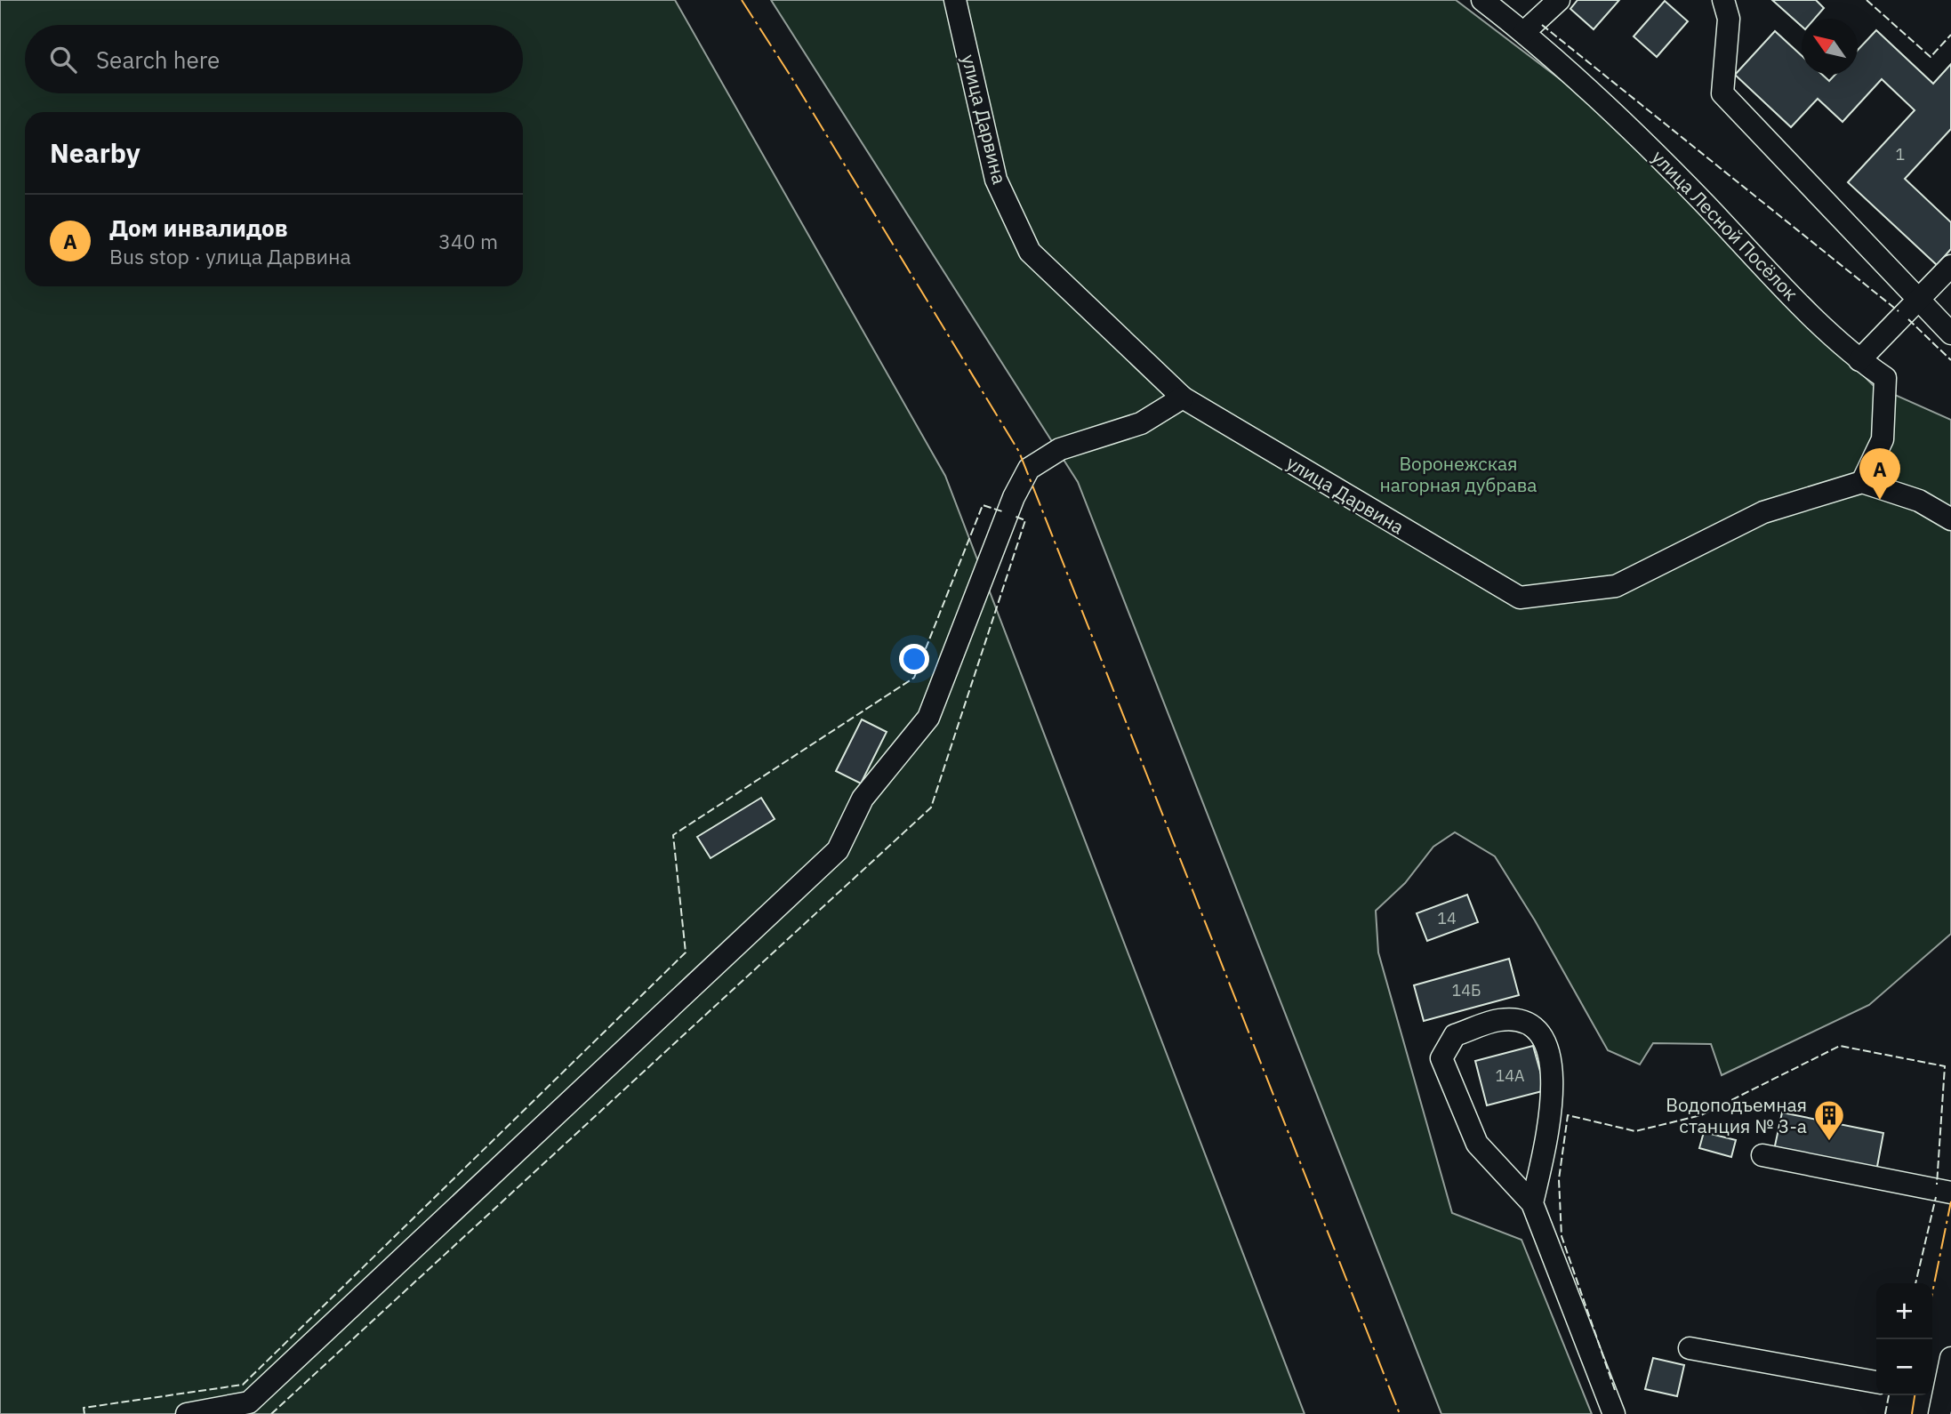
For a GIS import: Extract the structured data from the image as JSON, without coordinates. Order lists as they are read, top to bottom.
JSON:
{
  "streets": {
    "street": ["улица Дарвина", "улица Лесной Посёлок"]
  },
  "crossings": [
    ["улица Дарвина", "улица Лесной Посёлок"]
  ],
  "parks": ["Воронежская нагорная дубрава"],
  "places": {
    "building": ["Водоподъемная станция № 3-а"]
  },
  "house_numbers": [
    "1",
    "14",
    "14Б",
    "14А"
  ],
  "north": "top left",
  "page": {
    "search": "Search here",
    "heading": "Nearby",
    "list": [
      {
        "mark": "A",
        "name": "Дом инвалидов",
        "note": "Bus stop · улица Дарвина",
        "value": "340 m"
      }
    ],
    "pins": "A",
    "map_buttons": ["+", "−"]
  }
}
